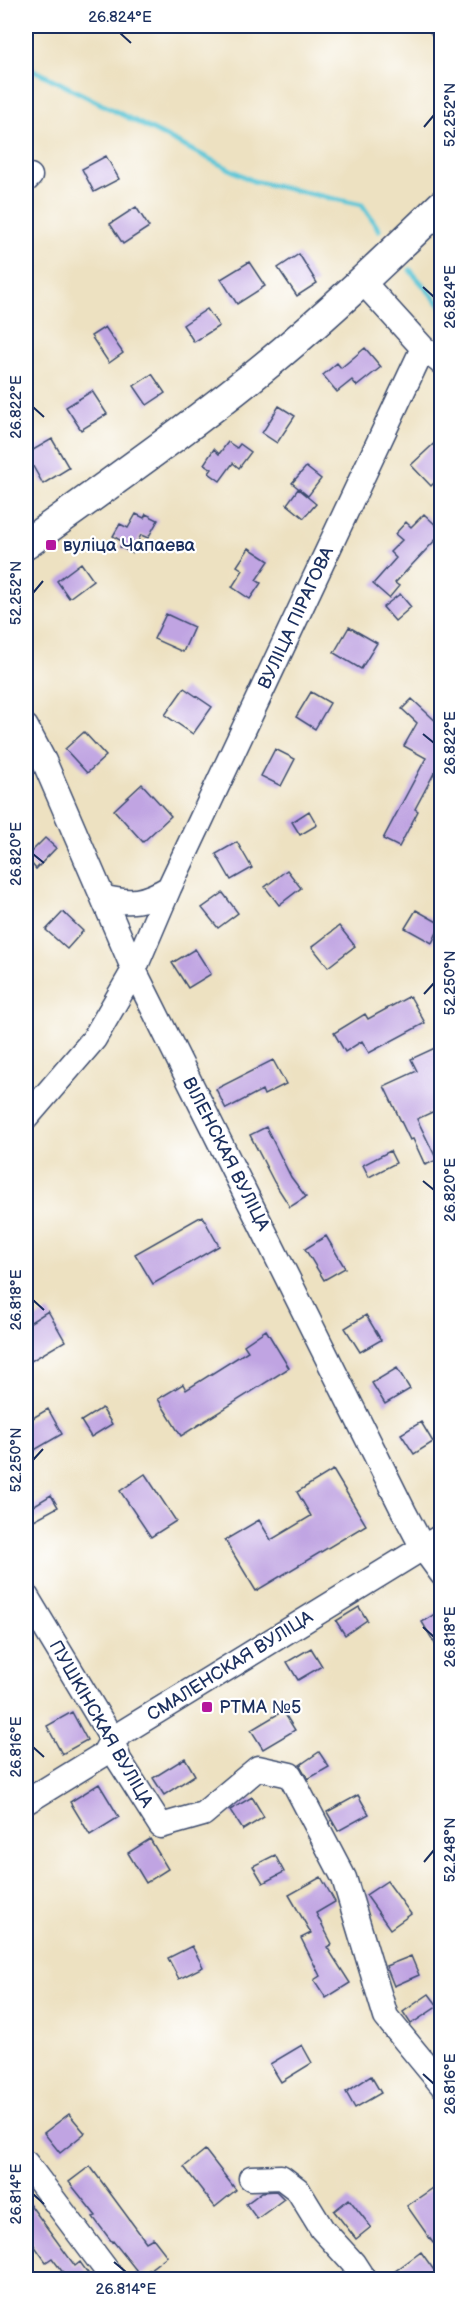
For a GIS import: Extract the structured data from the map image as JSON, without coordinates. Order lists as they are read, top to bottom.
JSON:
{
  "streets": {
    "street": [
      "ВУЛІЦА ПІРАГОВА",
      "ВІЛЕНСКАЯ ВУЛІЦА",
      "СМАЛЕНСКАЯ ВУЛІЦА",
      "ПУШКІНСКАЯ ВУЛІЦА"
    ]
  },
  "crossings": [
    ["ВУЛІЦА ПІРАГОВА", "ВІЛЕНСКАЯ ВУЛІЦА"],
    ["ВІЛЕНСКАЯ ВУЛІЦА", "СМАЛЕНСКАЯ ВУЛІЦА"],
    ["СМАЛЕНСКАЯ ВУЛІЦА", "ПУШКІНСКАЯ ВУЛІЦА"]
  ],
  "places": {
    "transit": ["вуліца Чапаева", "РТМА №5"]
  },
  "coordinates": [
    "26.824°E",
    "52.252°N",
    "26.822°E",
    "26.820°E",
    "52.250°N",
    "26.818°E",
    "26.816°E",
    "52.248°N",
    "26.814°E"
  ]
}
